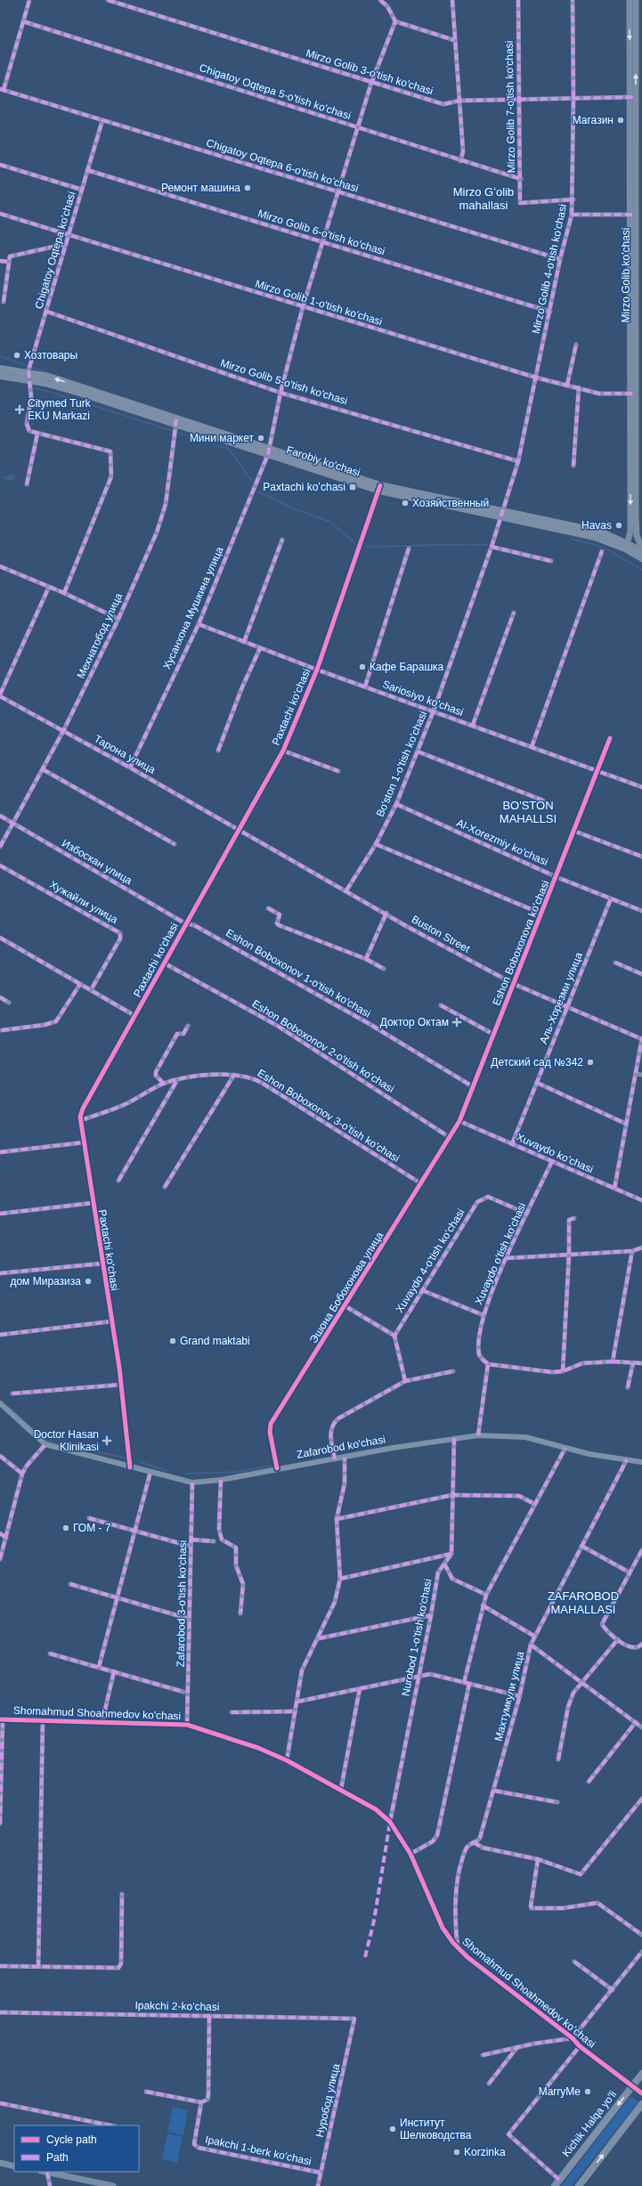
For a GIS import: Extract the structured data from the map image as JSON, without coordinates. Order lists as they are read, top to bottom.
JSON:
{
  "streets": {
    "highway": ["Kichik Halqa yo'li"],
    "main road": ["Mirzo Golib ko'chasi", "Farobiy ko'chasi"],
    "street": [
      "Mirzo Golib 3-o'tish ko'chasi",
      "Chigatoy Oqtepa 5-o'tish ko'chasi",
      "Mirzo Golib 7-o'tish ko'chasi",
      "Chigatoy Oqtepa 6-o'tish ko'chasi",
      "Mirzo Golib 6-o'tish ko'chasi",
      "Chigatoy Oqtepa ko'chasi",
      "Mirzo Golib 4-o'tish ko'chasi",
      "Mirzo Golib 1-o'tish ko'chasi",
      "Mirzo Golib 5-o'tish ko'chasi",
      "Хусанхона Мушкина улица",
      "Мехнатобод улица",
      "Sariosiyo ko'chasi",
      "Paxtachi ko'chasi",
      "Тарона улица",
      "Bo'ston 1-o'tish ko'chasi",
      "Al-Xorezmiy ko'chasi",
      "Избоскан улица",
      "Хужайли улица",
      "Buston Street",
      "Eshon Boboxonova ko'chasi",
      "Eshon Boboxonov 1-o'tish ko'chasi",
      "Аль-Хорезми улица",
      "Eshon Boboxonov 2-o'tish ko'chasi",
      "Eshon Boboxonov 3-o'tish ko'chasi",
      "Xuvaydo ko'chasi",
      "Xuvaydo o'tish ko'chasi",
      "Xuvaydo 4-o'tish ko'chasi",
      "Эшона Бобохонова улица",
      "Zafarobod ko'chasi",
      "Zafarobod 3-o'tish ko'chasi",
      "Nurobod 1-o'tish ko'chasi",
      "Махтумкули улица",
      "Shomahmud Shoahmedov ko'chasi",
      "Ipakchi 2-ko'chasi",
      "Нуробод улица",
      "Ipakchi 1-berk ko'chasi"
    ]
  },
  "crossings": [
    ["Mirzo Golib 3-o'tish ko'chasi", "Mirzo Golib 7-o'tish ko'chasi"],
    ["Mirzo Golib 3-o'tish ko'chasi", "Mirzo Golib 4-o'tish ko'chasi"],
    ["Mirzo Golib 3-o'tish ko'chasi", "Mirzo Golib ko'chasi"],
    ["Mirzo Golib 3-o'tish ko'chasi", "Хусанхона Мушкина улица"],
    ["Chigatoy Oqtepa 5-o'tish ko'chasi", "Mirzo Golib 7-o'tish ko'chasi"],
    ["Chigatoy Oqtepa 5-o'tish ko'chasi", "Хусанхона Мушкина улица"],
    ["Mirzo Golib 7-o'tish ko'chasi", "Mirzo Golib 4-o'tish ko'chasi"],
    ["Chigatoy Oqtepa 6-o'tish ko'chasi", "Chigatoy Oqtepa ko'chasi"],
    ["Chigatoy Oqtepa 6-o'tish ko'chasi", "Mirzo Golib 4-o'tish ko'chasi"],
    ["Chigatoy Oqtepa 6-o'tish ko'chasi", "Хусанхона Мушкина улица"],
    ["Mirzo Golib 6-o'tish ko'chasi", "Chigatoy Oqtepa ko'chasi"],
    ["Mirzo Golib 6-o'tish ko'chasi", "Mirzo Golib 4-o'tish ko'chasi"],
    ["Mirzo Golib 6-o'tish ko'chasi", "Хусанхона Мушкина улица"],
    ["Chigatoy Oqtepa ko'chasi", "Mirzo Golib 1-o'tish ko'chasi"],
    ["Chigatoy Oqtepa ko'chasi", "Mirzo Golib 5-o'tish ko'chasi"],
    ["Chigatoy Oqtepa ko'chasi", "Farobiy ko'chasi"],
    ["Mirzo Golib 4-o'tish ko'chasi", "Mirzo Golib 1-o'tish ko'chasi"],
    ["Mirzo Golib 4-o'tish ko'chasi", "Mirzo Golib 5-o'tish ko'chasi"],
    ["Mirzo Golib 4-o'tish ko'chasi", "Farobiy ko'chasi"],
    ["Mirzo Golib 4-o'tish ko'chasi", "Bo'ston 1-o'tish ko'chasi"],
    ["Mirzo Golib ko'chasi", "Mirzo Golib 1-o'tish ko'chasi"],
    ["Mirzo Golib ko'chasi", "Farobiy ko'chasi"],
    ["Mirzo Golib 1-o'tish ko'chasi", "Хусанхона Мушкина улица"],
    ["Mirzo Golib 5-o'tish ko'chasi", "Хусанхона Мушкина улица"],
    ["Farobiy ko'chasi", "Хусанхона Мушкина улица"],
    ["Farobiy ko'chasi", "Мехнатобод улица"],
    ["Farobiy ko'chasi", "Paxtachi ko'chasi"],
    ["Farobiy ko'chasi", "Bo'ston 1-o'tish ko'chasi"],
    ["Хусанхона Мушкина улица", "Sariosiyo ko'chasi"],
    ["Хусанхона Мушкина улица", "Тарона улица"],
    ["Мехнатобод улица", "Тарона улица"],
    ["Мехнатобод улица", "Избоскан улица"],
    ["Sariosiyo ko'chasi", "Paxtachi ko'chasi"],
    ["Sariosiyo ko'chasi", "Bo'ston 1-o'tish ko'chasi"],
    ["Sariosiyo ko'chasi", "Eshon Boboxonova ko'chasi"],
    ["Paxtachi ko'chasi", "Тарона улица"],
    ["Paxtachi ko'chasi", "Избоскан улица"],
    ["Paxtachi ko'chasi", "Buston Street"],
    ["Paxtachi ko'chasi", "Eshon Boboxonov 1-o'tish ko'chasi"],
    ["Paxtachi ko'chasi", "Eshon Boboxonov 2-o'tish ko'chasi"],
    ["Paxtachi ko'chasi", "Eshon Boboxonov 3-o'tish ko'chasi"],
    ["Paxtachi ko'chasi", "Zafarobod ko'chasi"],
    ["Тарона улица", "Buston Street"],
    ["Bo'ston 1-o'tish ko'chasi", "Al-Xorezmiy ko'chasi"],
    ["Bo'ston 1-o'tish ko'chasi", "Buston Street"],
    ["Al-Xorezmiy ko'chasi", "Eshon Boboxonova ko'chasi"],
    ["Al-Xorezmiy ko'chasi", "Аль-Хорезми улица"],
    ["Избоскан улица", "Eshon Boboxonov 1-o'tish ko'chasi"],
    ["Buston Street", "Eshon Boboxonova ko'chasi"],
    ["Buston Street", "Аль-Хорезми улица"],
    ["Eshon Boboxonova ko'chasi", "Eshon Boboxonov 1-o'tish ko'chasi"],
    ["Eshon Boboxonova ko'chasi", "Xuvaydo ko'chasi"],
    ["Eshon Boboxonova ko'chasi", "Эшона Бобохонова улица"],
    ["Аль-Хорезми улица", "Xuvaydo ko'chasi"],
    ["Eshon Boboxonov 2-o'tish ko'chasi", "Эшона Бобохонова улица"],
    ["Eshon Boboxonov 3-o'tish ko'chasi", "Эшона Бобохонова улица"],
    ["Xuvaydo ko'chasi", "Xuvaydo o'tish ko'chasi"],
    ["Xuvaydo ko'chasi", "Эшона Бобохонова улица"],
    ["Xuvaydo o'tish ko'chasi", "Xuvaydo 4-o'tish ko'chasi"],
    ["Эшона Бобохонова улица", "Zafarobod ko'chasi"],
    ["Zafarobod ko'chasi", "Zafarobod 3-o'tish ko'chasi"],
    ["Zafarobod ko'chasi", "Махтумкули улица"],
    ["Zafarobod 3-o'tish ko'chasi", "Shomahmud Shoahmedov ko'chasi"],
    ["Nurobod 1-o'tish ko'chasi", "Shomahmud Shoahmedov ko'chasi"],
    ["Махтумкули улица", "Shomahmud Shoahmedov ko'chasi"],
    ["Shomahmud Shoahmedov ko'chasi", "Kichik Halqa yo'li"],
    ["Ipakchi 2-ko'chasi", "Нуробод улица"],
    ["Ipakchi 2-ko'chasi", "Ipakchi 1-berk ko'chasi"],
    ["Нуробод улица", "Ipakchi 1-berk ko'chasi"]
  ],
  "districts": ["Mirzo Gʻolib mahallasi", "BO'STON MAHALLSI", "ZAFAROBOD MAHALLASI"],
  "places": {
    "other": [
      "Магазин",
      "Ремонт машина",
      "Хозтовары",
      "Мини маркет",
      "Хозяйственный",
      "Havas",
      "Кафе Барашка",
      "Детский сад №342",
      "дом Миразиза",
      "Grand maktabi",
      "ГОМ - 7",
      "MarryMe",
      "Институт Шелководства",
      "Korzinka"
    ],
    "health": ["Citymed Turk EKU Markazi", "Доктор Октам", "Doctor Hasan Klinikasi"],
    "transit": ["Paxtachi koʻchasi"]
  },
  "legend": ["Cycle path", "Path"]
}
